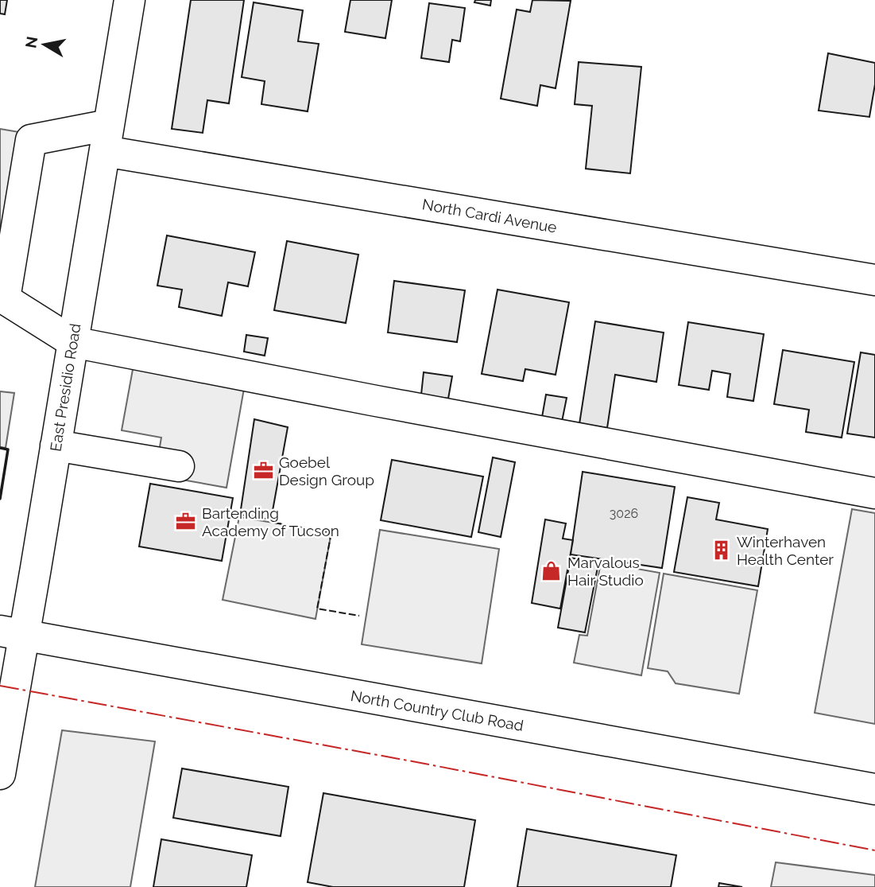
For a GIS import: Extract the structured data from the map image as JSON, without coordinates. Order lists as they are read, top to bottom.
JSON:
{
  "streets": {
    "street": ["North Cardi Avenue", "East Presidio Road", "North Country Club Road"]
  },
  "crossings": [
    ["North Cardi Avenue", "East Presidio Road"],
    ["East Presidio Road", "North Country Club Road"]
  ],
  "places": {
    "office": ["Goebel Design Group", "Bartending Academy of Tucson"],
    "building": ["Winterhaven Health Center"],
    "shop": ["Marvalous Hair Studio"]
  },
  "house_numbers": ["3026"],
  "north": "left"
}
